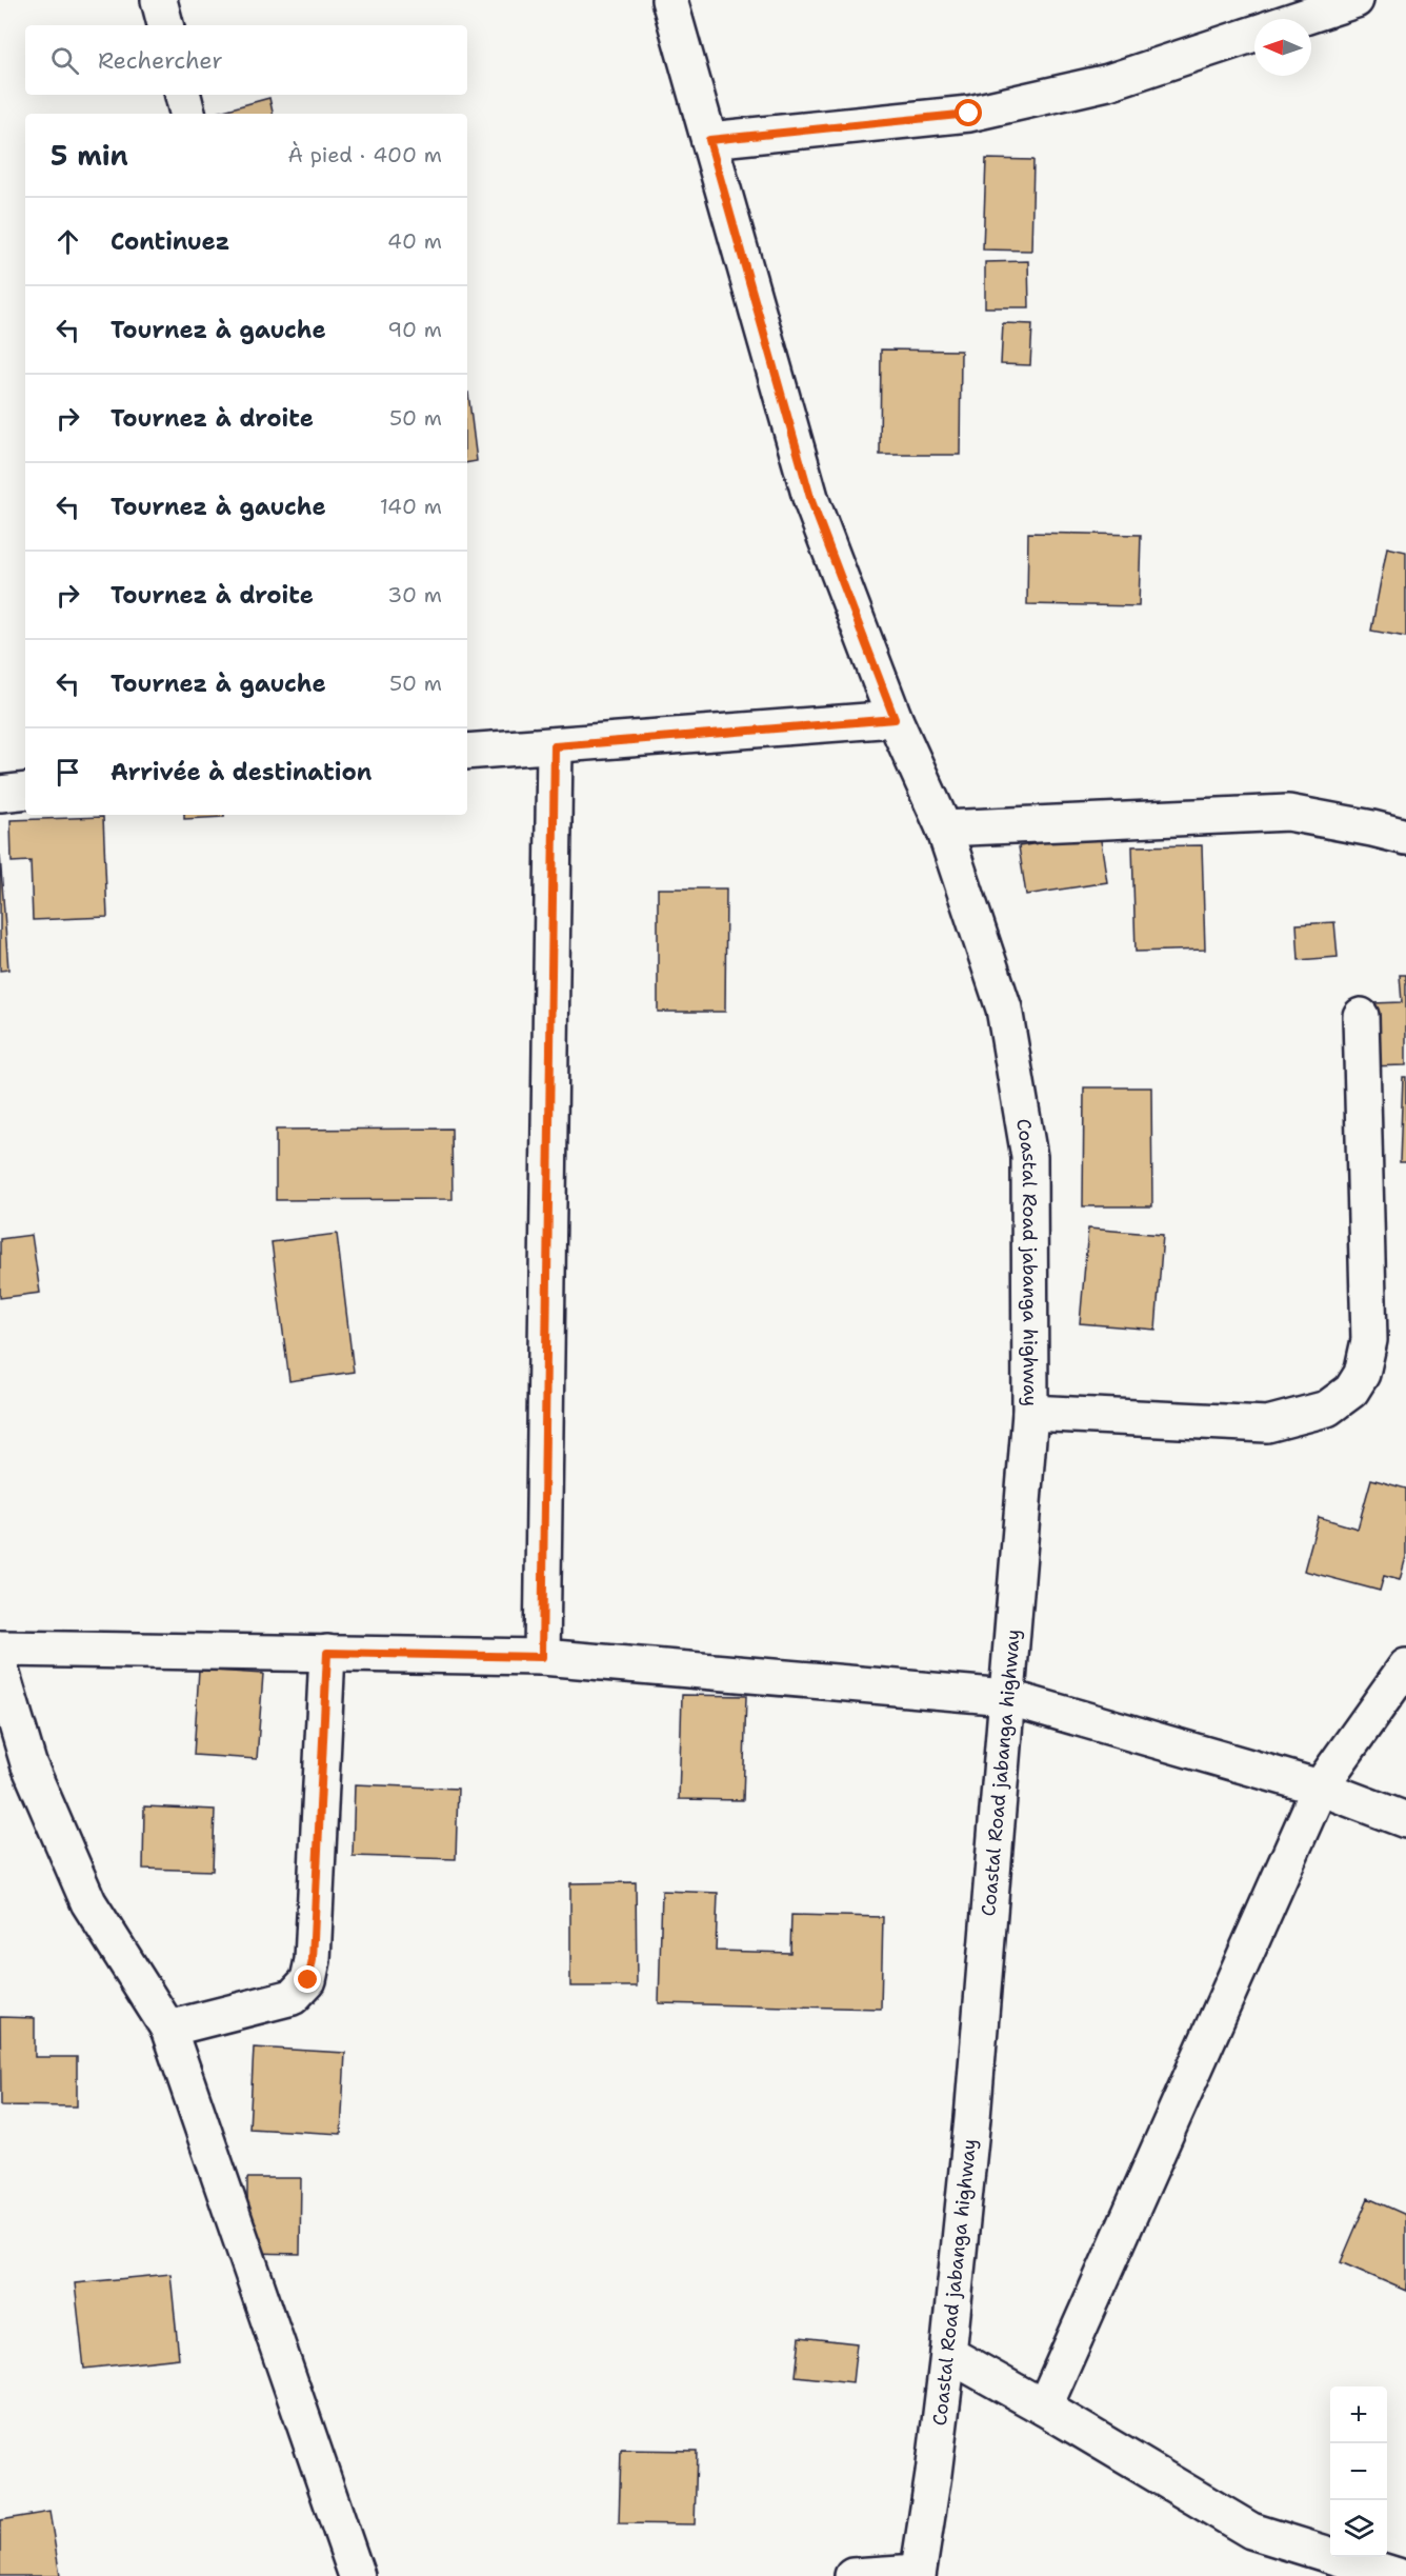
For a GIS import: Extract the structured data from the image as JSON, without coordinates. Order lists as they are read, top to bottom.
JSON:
{
  "streets": {
    "street": ["Coastal Road jabanga highway"]
  },
  "north": "left",
  "page": {
    "search": "Rechercher",
    "heading": ["5 min", "À pied · 400 m"],
    "list": [
      ["Continuez", "40 m"],
      ["Tournez à gauche", "90 m"],
      ["Tournez à droite", "50 m"],
      ["Tournez à gauche", "140 m"],
      ["Tournez à droite", "30 m"],
      ["Tournez à gauche", "50 m"],
      "Arrivée à destination"
    ],
    "map_buttons": ["+", "−"]
  }
}
